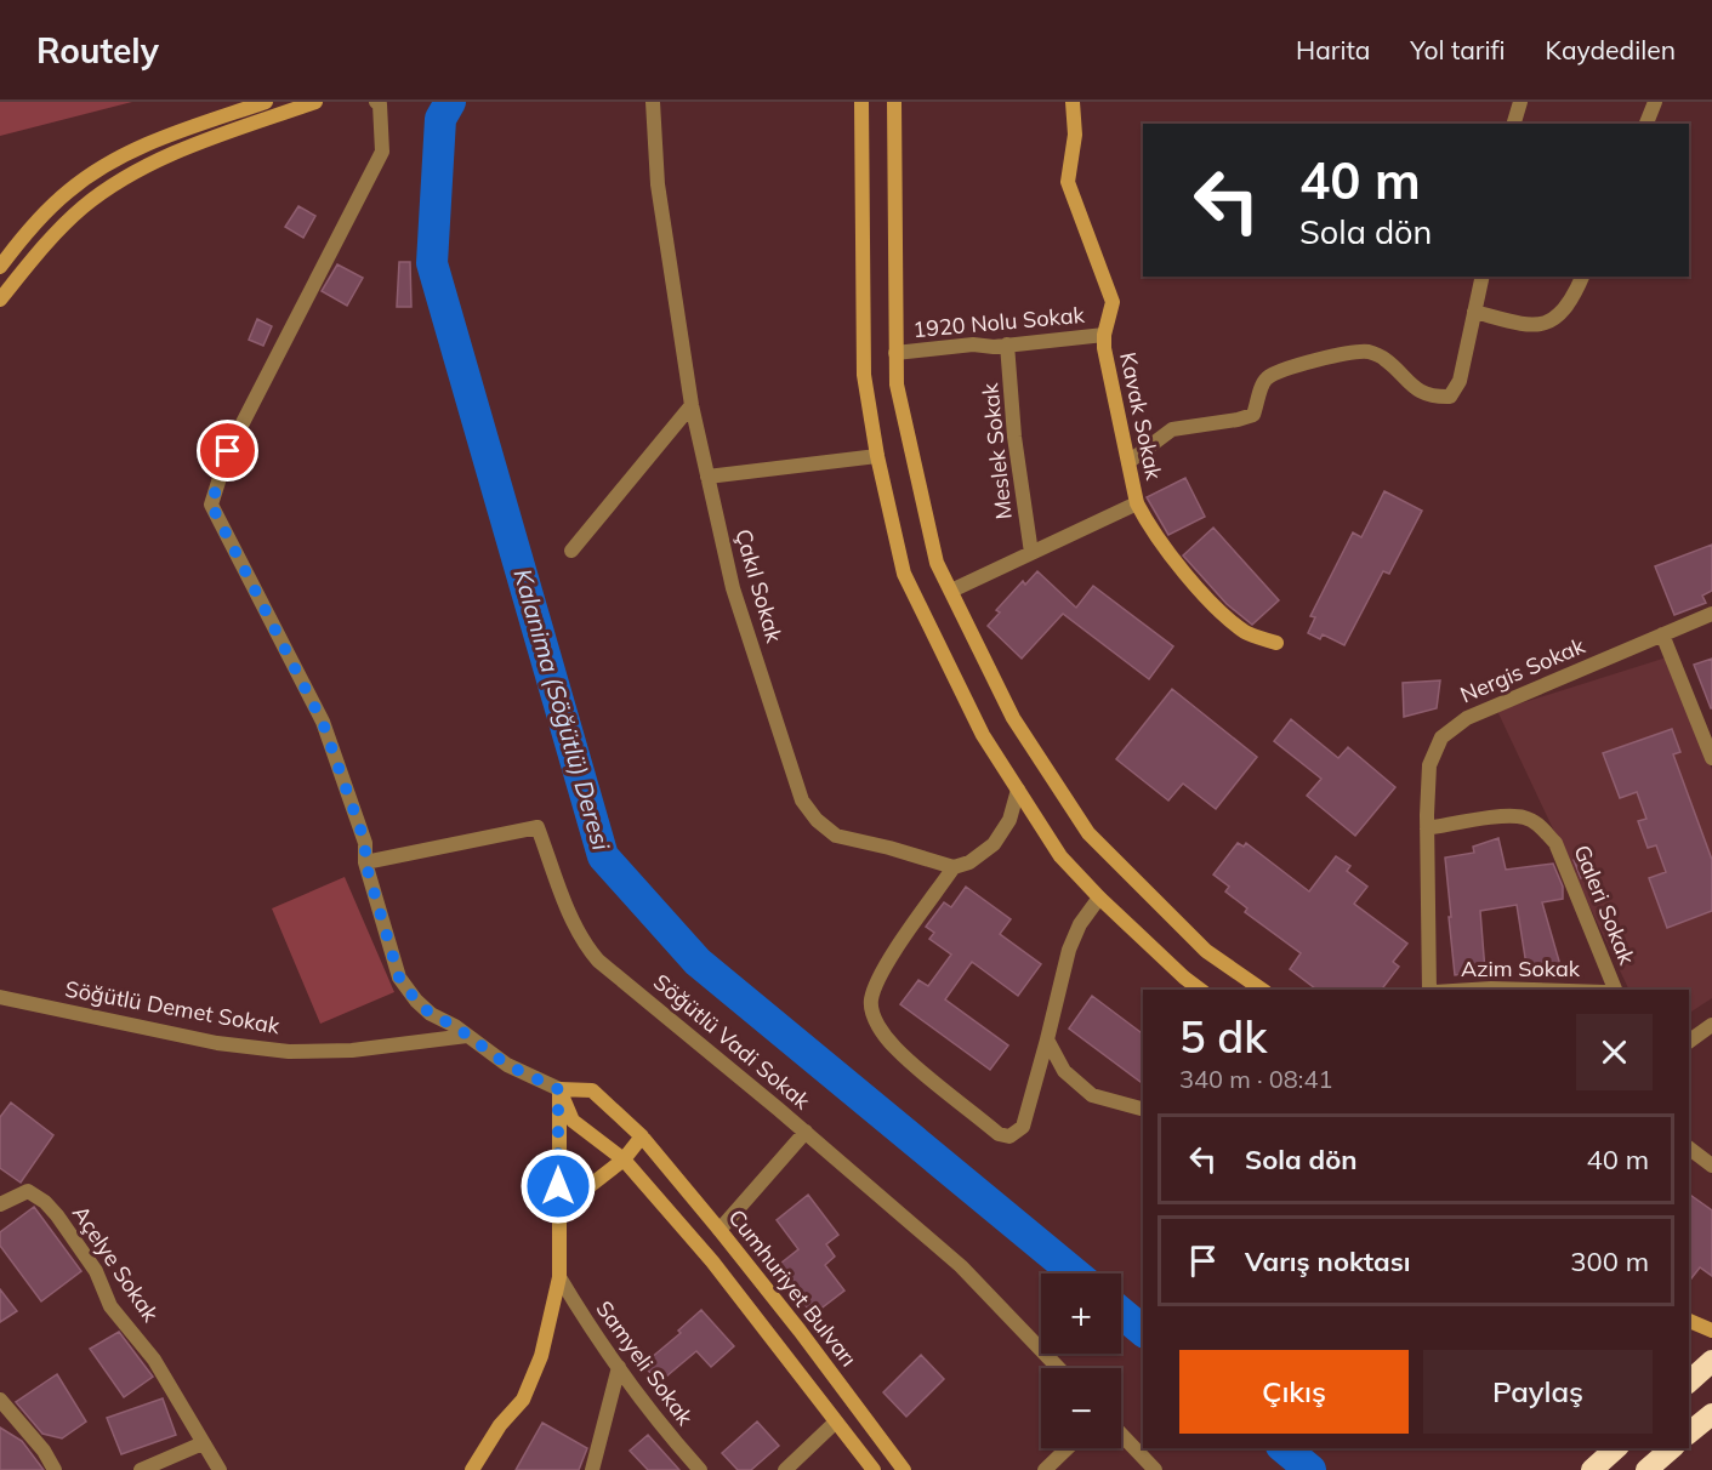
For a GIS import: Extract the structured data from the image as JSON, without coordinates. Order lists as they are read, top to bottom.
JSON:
{
  "streets": {
    "street": [
      "1920 Nolu Sokak",
      "Kavak Sokak",
      "Meslek Sokak",
      "Çakıl Sokak",
      "Nergis Sokak",
      "Galeri Sokak",
      "Azim Sokak",
      "Söğütlü Demet Sokak",
      "Söğütlü Vadi Sokak",
      "Açelye Sokak",
      "Cumhuriyet Bulvarı",
      "Samyeli Sokak"
    ]
  },
  "crossings": [
    ["1920 Nolu Sokak", "Kavak Sokak"],
    ["1920 Nolu Sokak", "Meslek Sokak"],
    ["Nergis Sokak", "Galeri Sokak"]
  ],
  "water": ["Kalanima (Söğütlü) Deresi"],
  "page": {
    "header": "Routely",
    "nav": ["Harita", "Yol tarifi", "Kaydedilen"],
    "turn": ["40 m", "Sola dön"],
    "heading": ["5 dk", "340 m · 08:41"],
    "list": [
      {
        "name": "Sola dön",
        "value": "40 m"
      },
      {
        "name": "Varış noktası",
        "value": "300 m"
      }
    ],
    "map_buttons": ["+", "−"],
    "buttons": ["Çıkış", "Paylaş"]
  }
}
